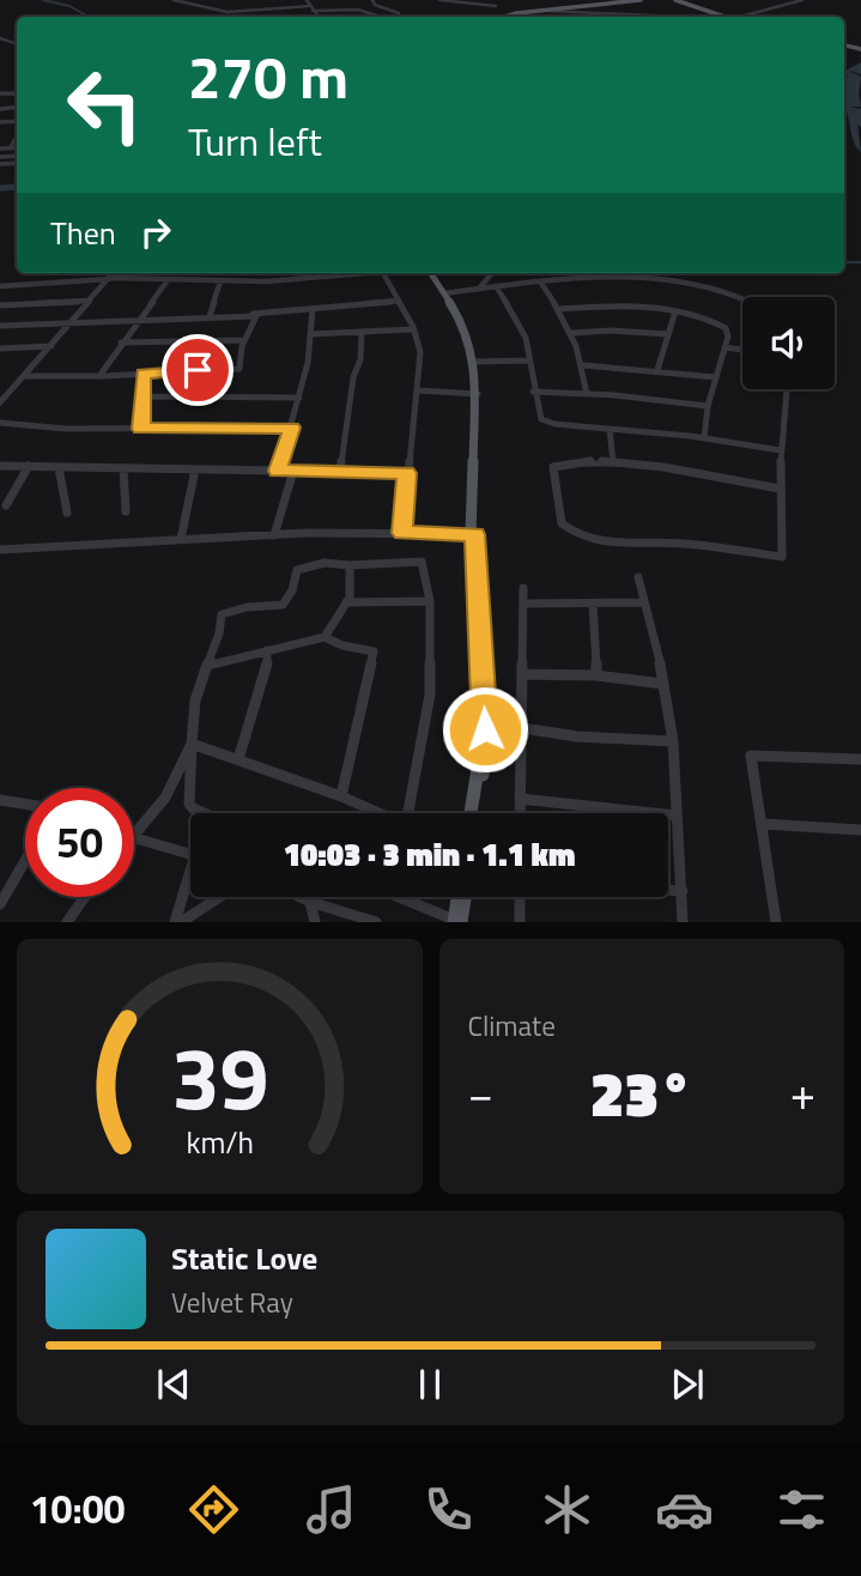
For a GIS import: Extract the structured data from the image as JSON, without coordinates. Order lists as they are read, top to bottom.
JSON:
{
  "page": {
    "turn": ["270 m", "Turn left"],
    "then": "Then",
    "limit": "50",
    "trip": "10:03 · 3 min · 1.1 km",
    "tile": "Climate",
    "heat": ["−", "23°", "+"],
    "song": ["Static Love", "Velvet Ray"],
    "tabs": "10:00",
    "gauge": ["39", "km/h"]
  }
}
